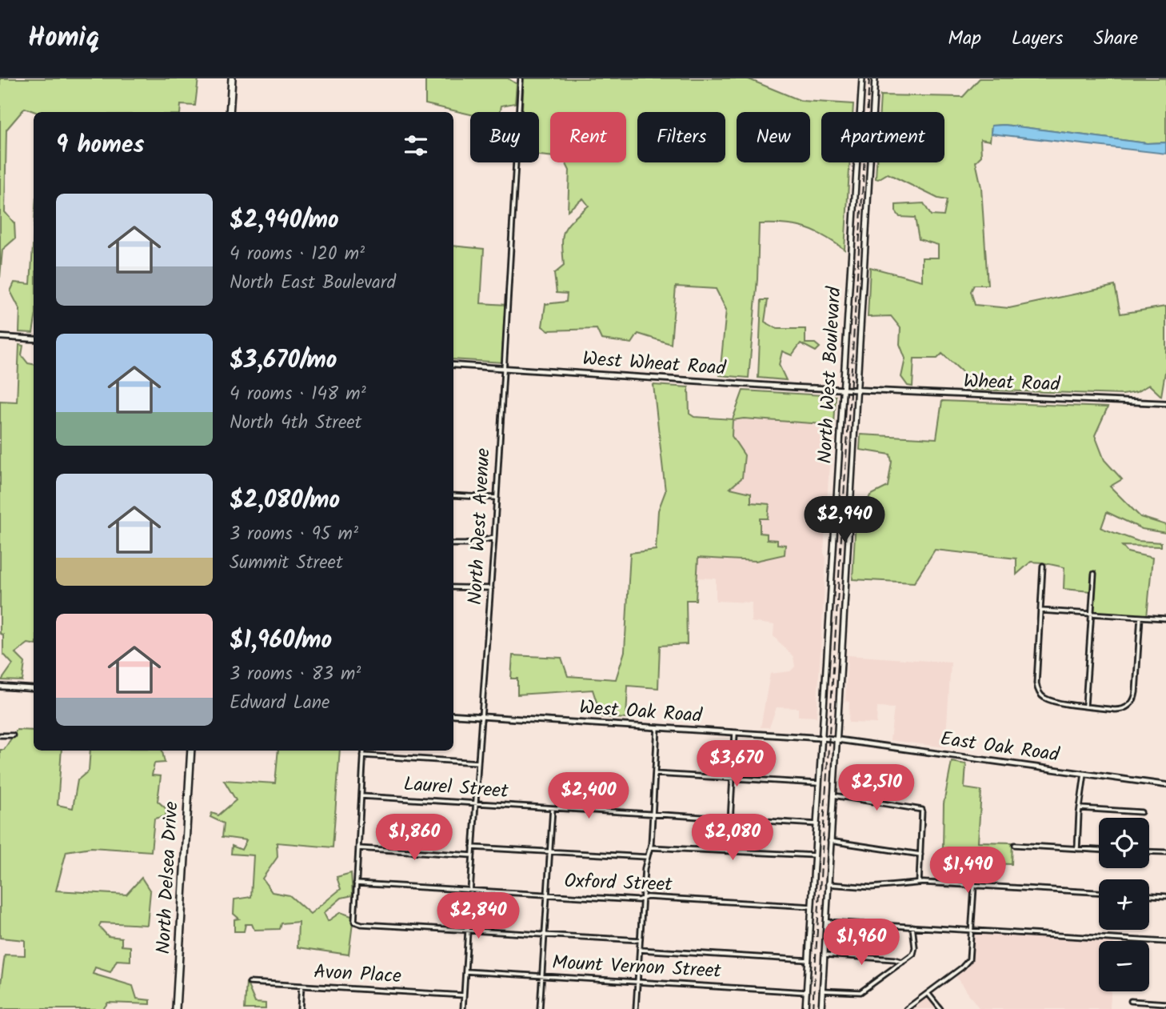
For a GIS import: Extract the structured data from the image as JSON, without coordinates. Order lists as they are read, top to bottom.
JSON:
{
  "streets": {
    "main road": ["North West Boulevard", "North Delsea Drive"],
    "street": [
      "West Wheat Road",
      "Wheat Road",
      "North West Avenue",
      "West Oak Road",
      "East Oak Road",
      "Laurel Street",
      "Oxford Street",
      "Mount Vernon Street",
      "Avon Place"
    ]
  },
  "crossings": [
    ["West Wheat Road", "North West Boulevard"],
    ["West Wheat Road", "Wheat Road"],
    ["West Wheat Road", "North West Avenue"],
    ["North West Boulevard", "West Oak Road"],
    ["North West Boulevard", "Laurel Street"],
    ["North West Boulevard", "Oxford Street"],
    ["North West Boulevard", "Mount Vernon Street"],
    ["North West Avenue", "West Oak Road"],
    ["North West Avenue", "Laurel Street"],
    ["North West Avenue", "Oxford Street"],
    ["North West Avenue", "Mount Vernon Street"],
    ["North West Avenue", "Avon Place"],
    ["West Oak Road", "East Oak Road"]
  ],
  "page": {
    "header": "Homiq",
    "nav": ["Map", "Layers", "Share"],
    "chip": [
      "Buy",
      "Rent",
      "Filters",
      "New",
      "Apartment"
    ],
    "heading": "9 homes",
    "list": [
      {
        "name": "$2,940/mo",
        "note": "4 rooms · 120 m² · North East Boulevard"
      },
      {
        "name": "$3,670/mo",
        "note": "4 rooms · 148 m² · North 4th Street"
      },
      {
        "name": "$2,080/mo",
        "note": "3 rooms · 95 m² · Summit Street"
      },
      {
        "name": "$1,960/mo",
        "note": "3 rooms · 83 m² · Edward Lane"
      }
    ],
    "price": [
      "$2,940",
      "$3,670",
      "$2,510",
      "$2,400",
      "$1,860",
      "$2,080",
      "$1,490",
      "$2,840",
      "$1,960"
    ],
    "map_buttons": ["+", "−"]
  }
}
